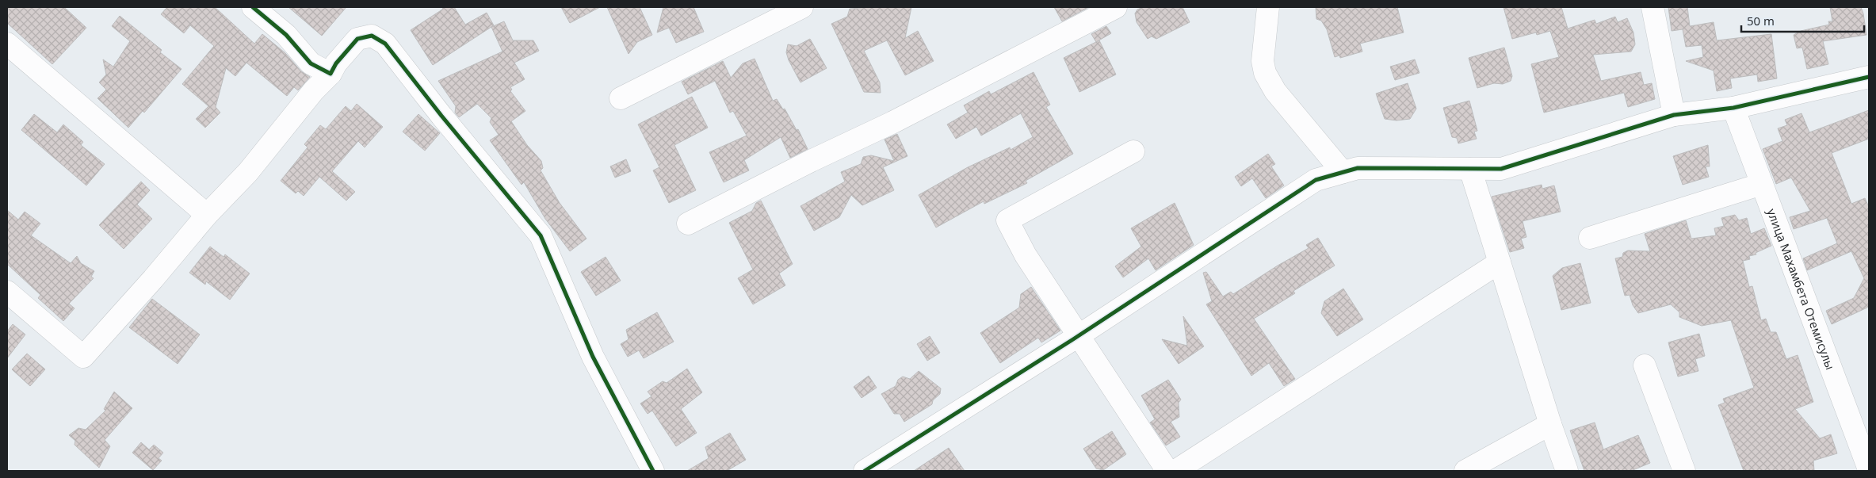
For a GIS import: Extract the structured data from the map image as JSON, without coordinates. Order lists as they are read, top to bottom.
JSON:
{
  "streets": {
    "street": ["улица Махамбета Отемисулы"]
  },
  "scale_bar": "50 m"
}
